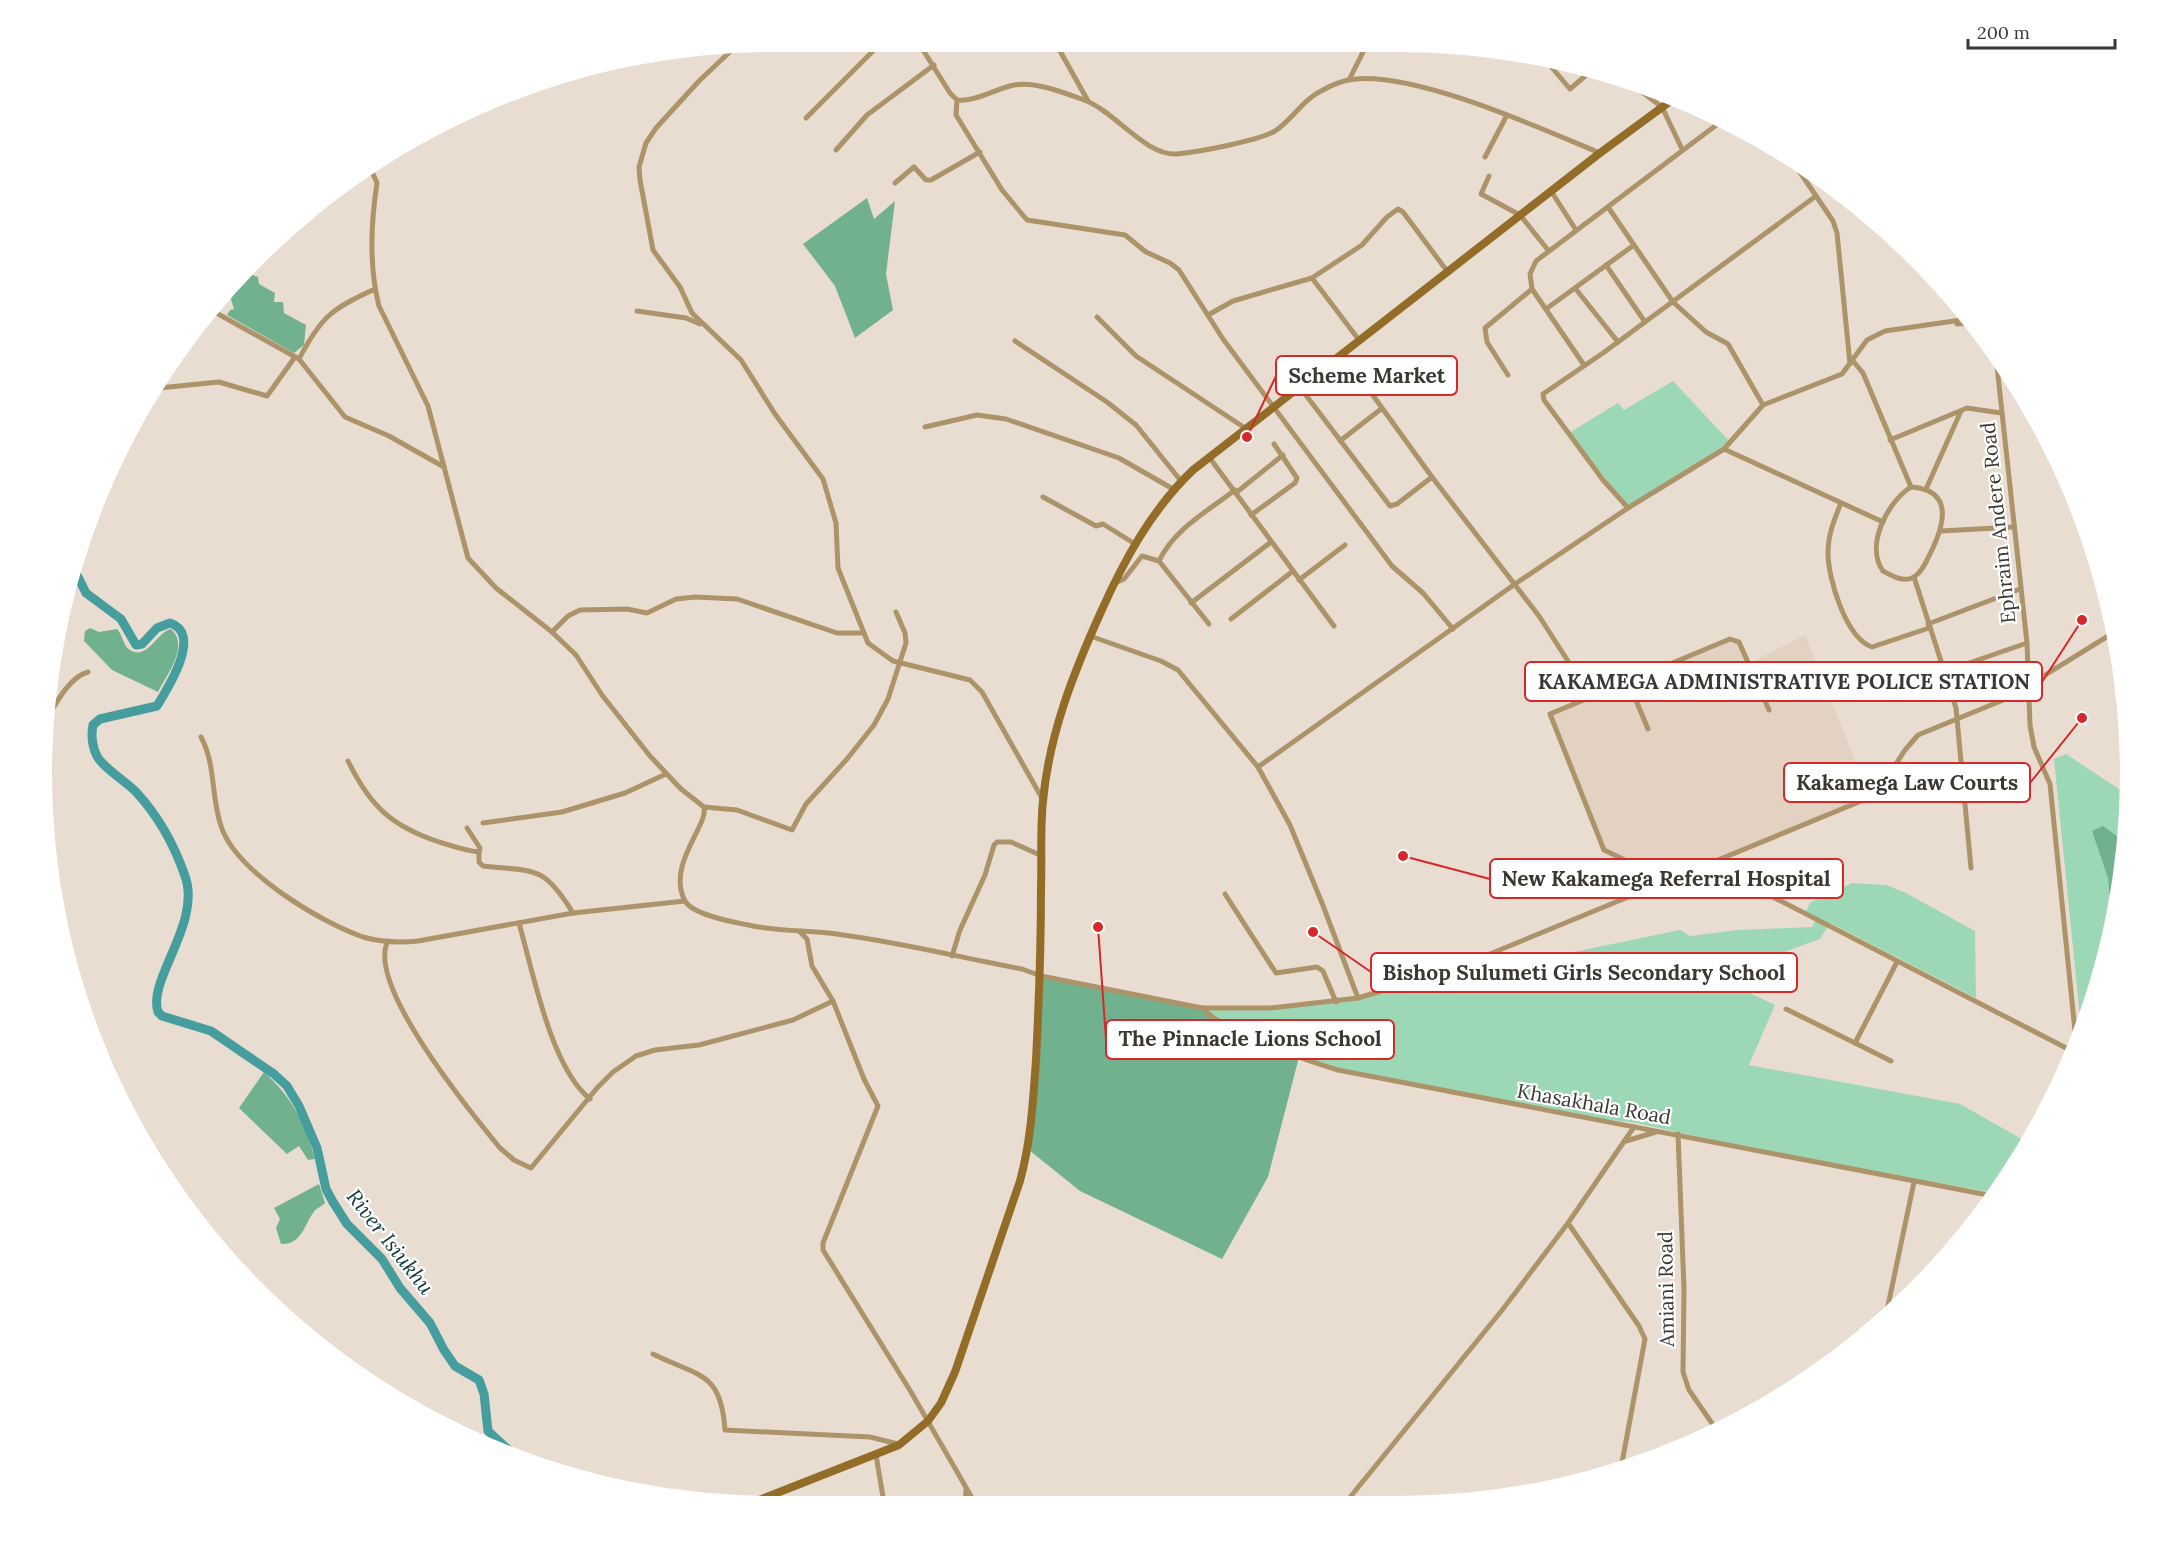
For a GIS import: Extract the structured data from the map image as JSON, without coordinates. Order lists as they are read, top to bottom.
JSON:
{
  "streets": {
    "street": ["Ephraim Andere Road", "Khasakhala Road", "Amiani Road"]
  },
  "crossings": [
    ["Khasakhala Road", "Amiani Road"]
  ],
  "water": ["River Isiukhu"],
  "places": [
    "Scheme Market",
    "KAKAMEGA ADMINISTRATIVE POLICE STATION",
    "Kakamega Law Courts",
    "New Kakamega Referral Hospital",
    "The Pinnacle Lions School",
    "Bishop Sulumeti Girls Secondary School"
  ],
  "scale_bar": "200 m"
}
